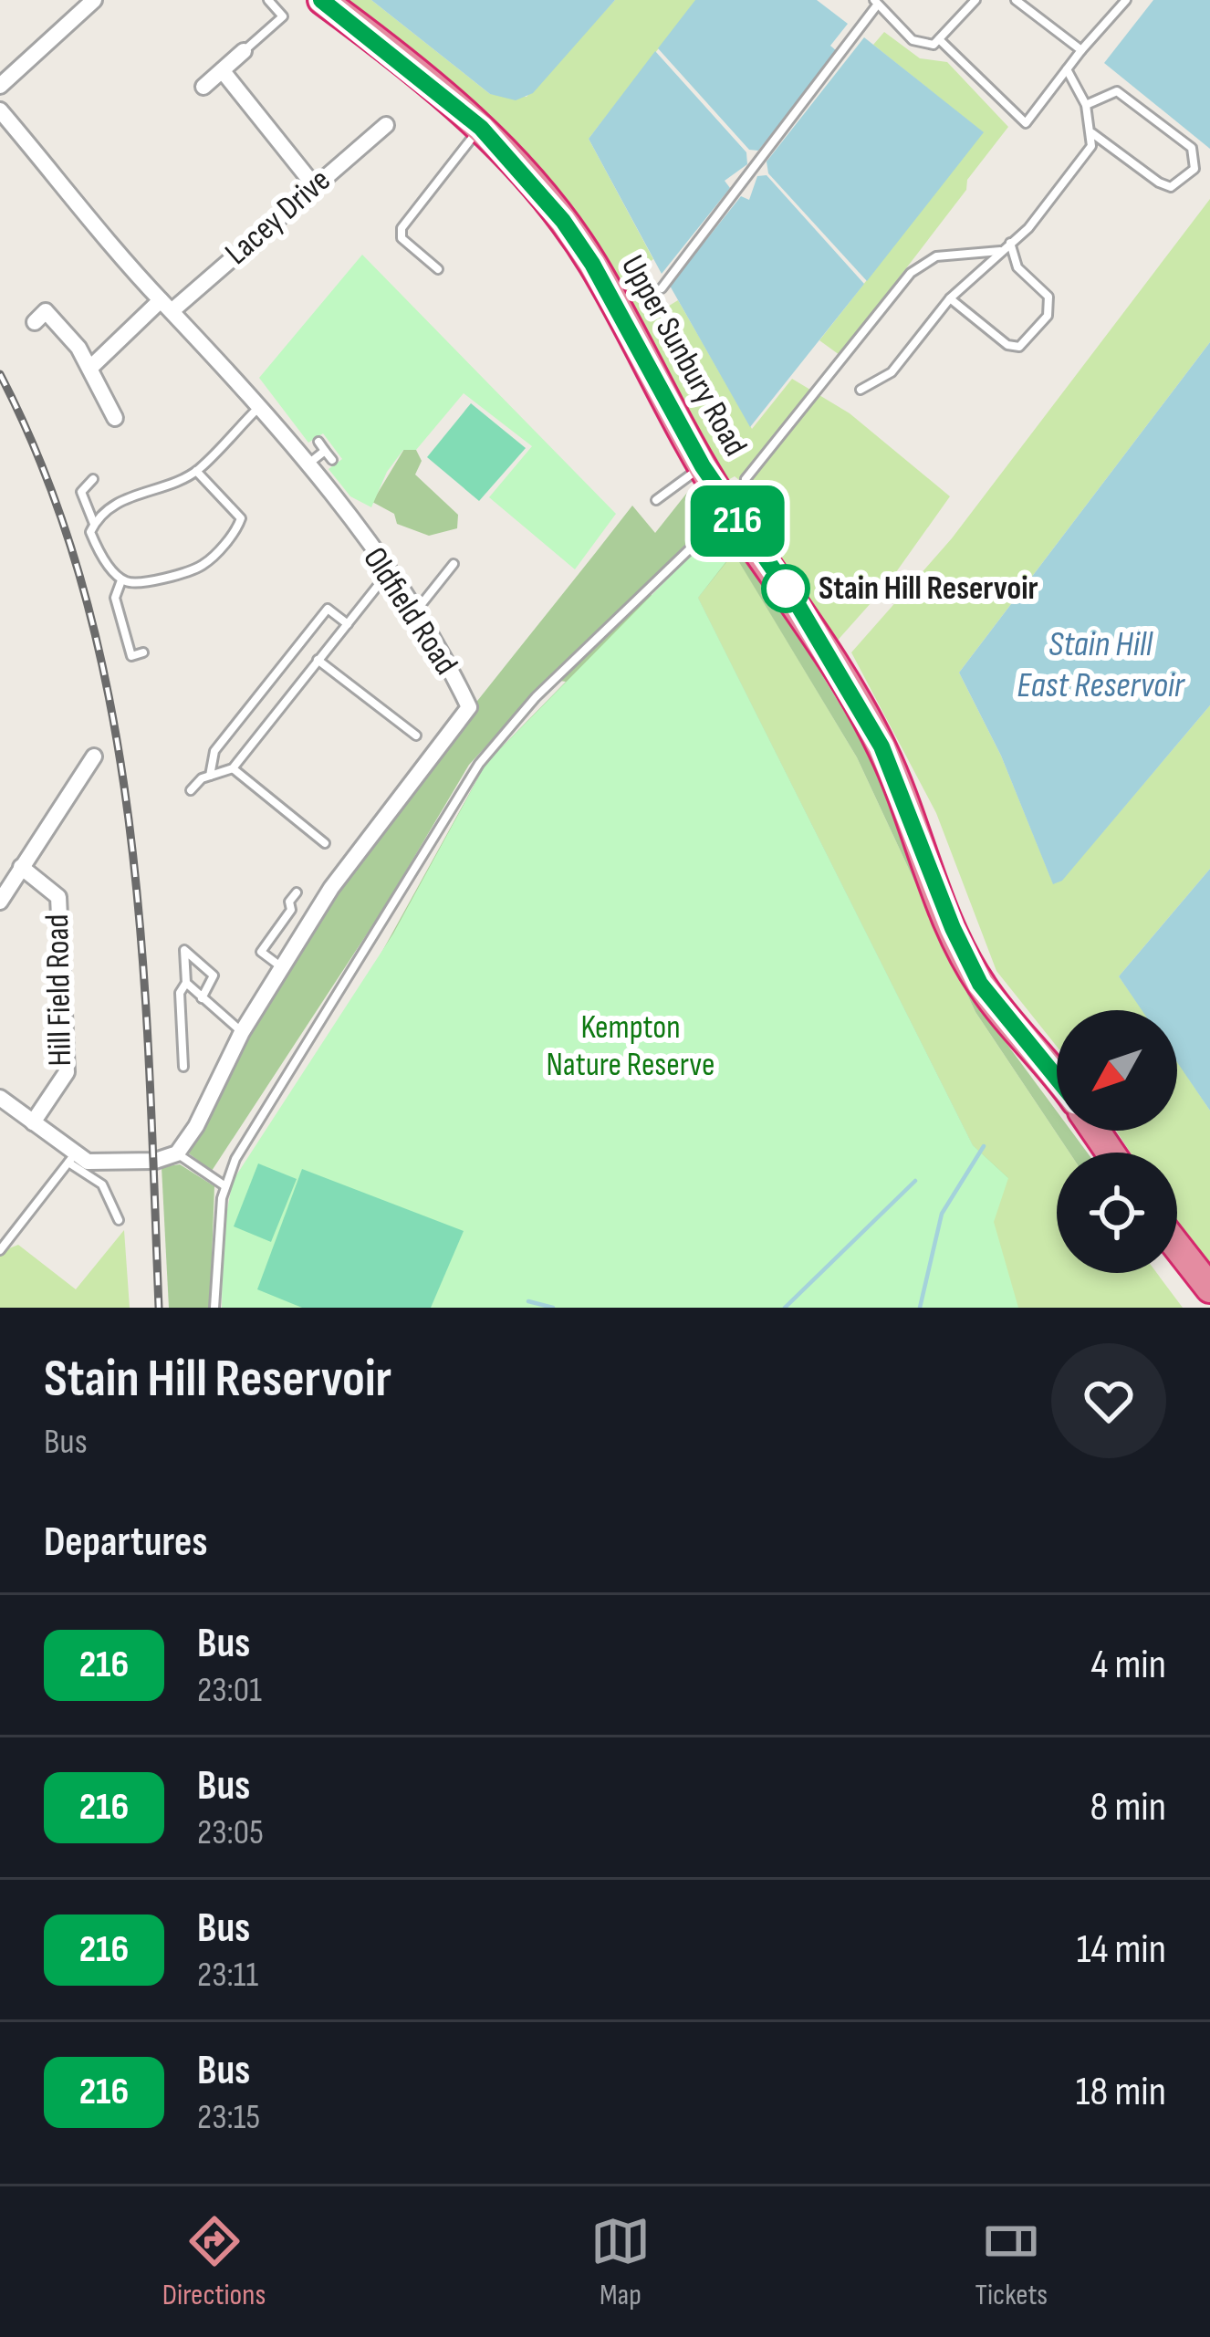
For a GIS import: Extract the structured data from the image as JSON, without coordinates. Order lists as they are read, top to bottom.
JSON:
{
  "streets": {
    "highway": ["Upper Sunbury Road"],
    "street": ["Lacey Drive", "Oldfield Road", "Hill Field Road"]
  },
  "crossings": [
    ["Lacey Drive", "Oldfield Road"]
  ],
  "water": ["Stain Hill East Reservoir"],
  "parks": ["Kempton Nature Reserve"],
  "places": ["Stain Hill Reservoir"],
  "lines": ["bus line 216"],
  "north": "bottom left",
  "page": {
    "on_map": "216",
    "heading": [
      ["Stain Hill Reservoir", "Bus"],
      "Departures"
    ],
    "list": [
      {
        "mark": "216",
        "name": "Bus",
        "note": "23:01",
        "value": "4 min"
      },
      {
        "mark": "216",
        "name": "Bus",
        "note": "23:05",
        "value": "8 min"
      },
      {
        "mark": "216",
        "name": "Bus",
        "note": "23:11",
        "value": "14 min"
      },
      {
        "mark": "216",
        "name": "Bus",
        "note": "23:15",
        "value": "18 min"
      }
    ],
    "tabs": ["Directions", "Map", "Tickets"]
  }
}
